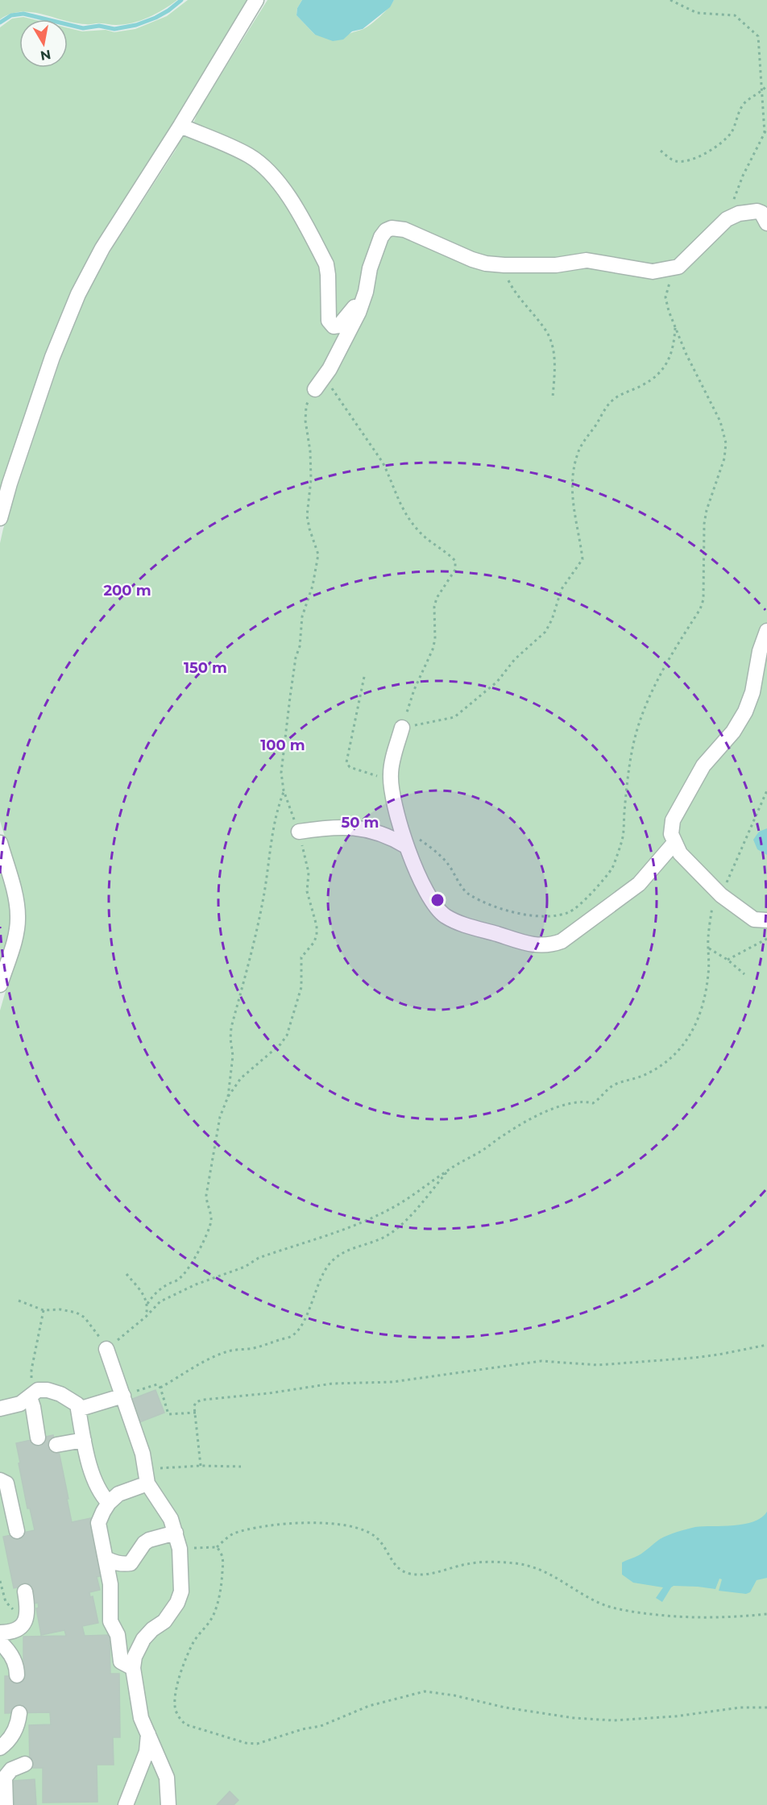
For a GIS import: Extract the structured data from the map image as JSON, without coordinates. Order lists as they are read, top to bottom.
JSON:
{
  "north": "bottom",
  "rings": [
    "200 m",
    "150 m",
    "100 m",
    "50 m"
  ]
}
